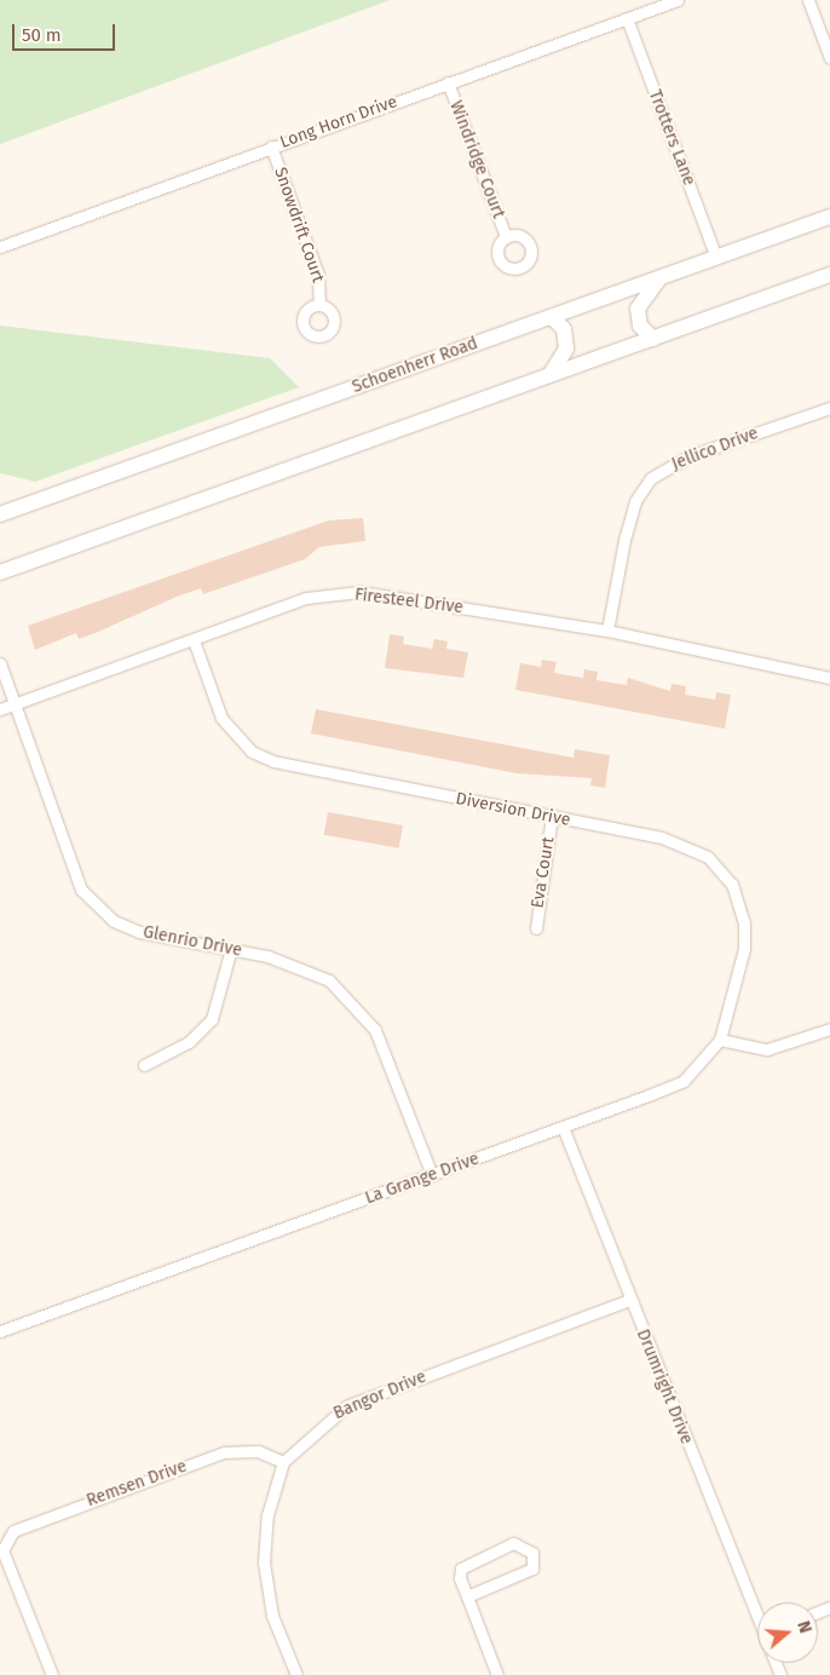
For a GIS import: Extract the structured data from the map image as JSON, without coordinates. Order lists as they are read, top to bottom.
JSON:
{
  "streets": {
    "main road": ["Schoenherr Road"],
    "street": [
      "Long Horn Drive",
      "Trotters Lane",
      "Windridge Court",
      "Snowdrift Court",
      "Jellico Drive",
      "Firesteel Drive",
      "Diversion Drive",
      "Eva Court",
      "Glenrio Drive",
      "La Grange Drive",
      "Drumright Drive",
      "Bangor Drive",
      "Remsen Drive"
    ]
  },
  "crossings": [
    ["Long Horn Drive", "Trotters Lane"],
    ["Long Horn Drive", "Windridge Court"],
    ["Long Horn Drive", "Snowdrift Court"],
    ["Trotters Lane", "Schoenherr Road"],
    ["Jellico Drive", "Firesteel Drive"],
    ["Firesteel Drive", "Diversion Drive"],
    ["Firesteel Drive", "Glenrio Drive"],
    ["Diversion Drive", "Eva Court"],
    ["Diversion Drive", "La Grange Drive"],
    ["Glenrio Drive", "La Grange Drive"],
    ["La Grange Drive", "Drumright Drive"],
    ["Drumright Drive", "Bangor Drive"],
    ["Bangor Drive", "Remsen Drive"]
  ],
  "scale_bar": "50 m",
  "north": "right"
}
